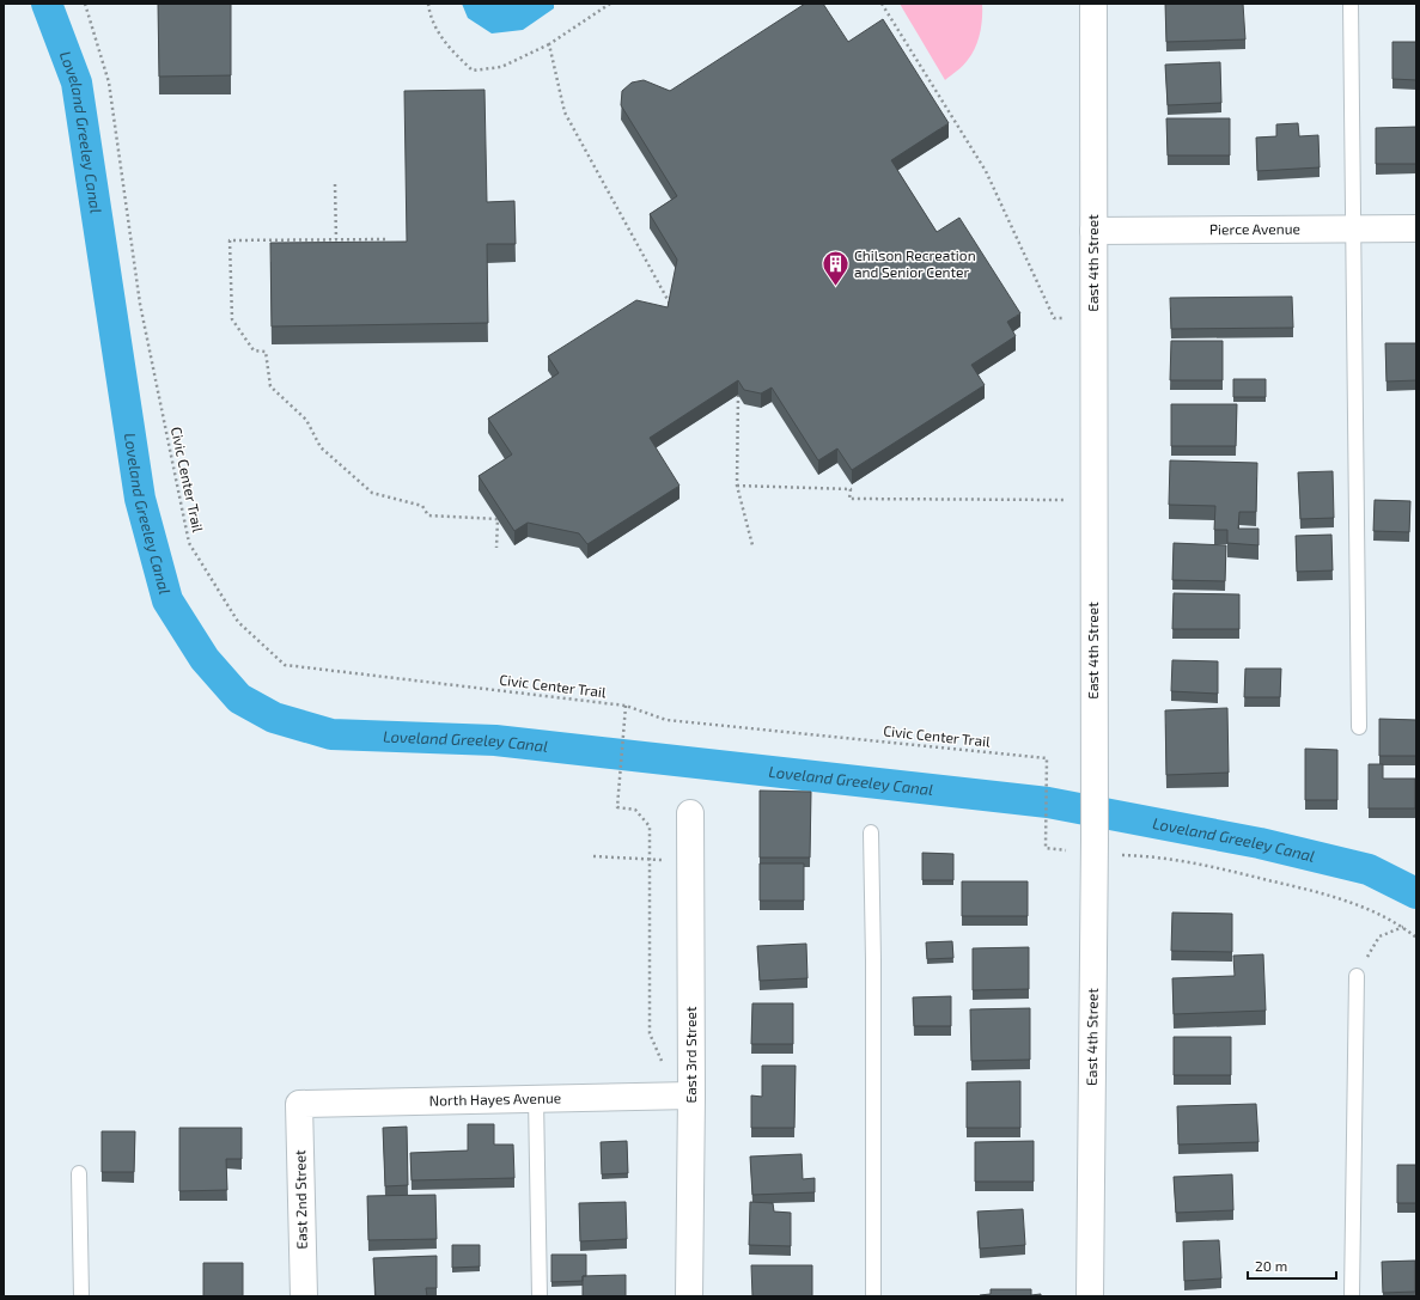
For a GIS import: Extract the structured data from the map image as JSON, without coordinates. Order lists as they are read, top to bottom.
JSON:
{
  "streets": {
    "street": [
      "Pierce Avenue",
      "East 4th Street",
      "East 3rd Street",
      "North Hayes Avenue",
      "East 2nd Street"
    ],
    "path": ["Civic Center Trail"]
  },
  "crossings": [
    ["Pierce Avenue", "East 4th Street"],
    ["East 4th Street", "Civic Center Trail"],
    ["East 3rd Street", "North Hayes Avenue"],
    ["North Hayes Avenue", "East 2nd Street"]
  ],
  "water": ["Loveland Greeley Canal"],
  "places": {
    "building": ["Chilson Recreation and Senior Center"]
  },
  "scale_bar": "20 m"
}
